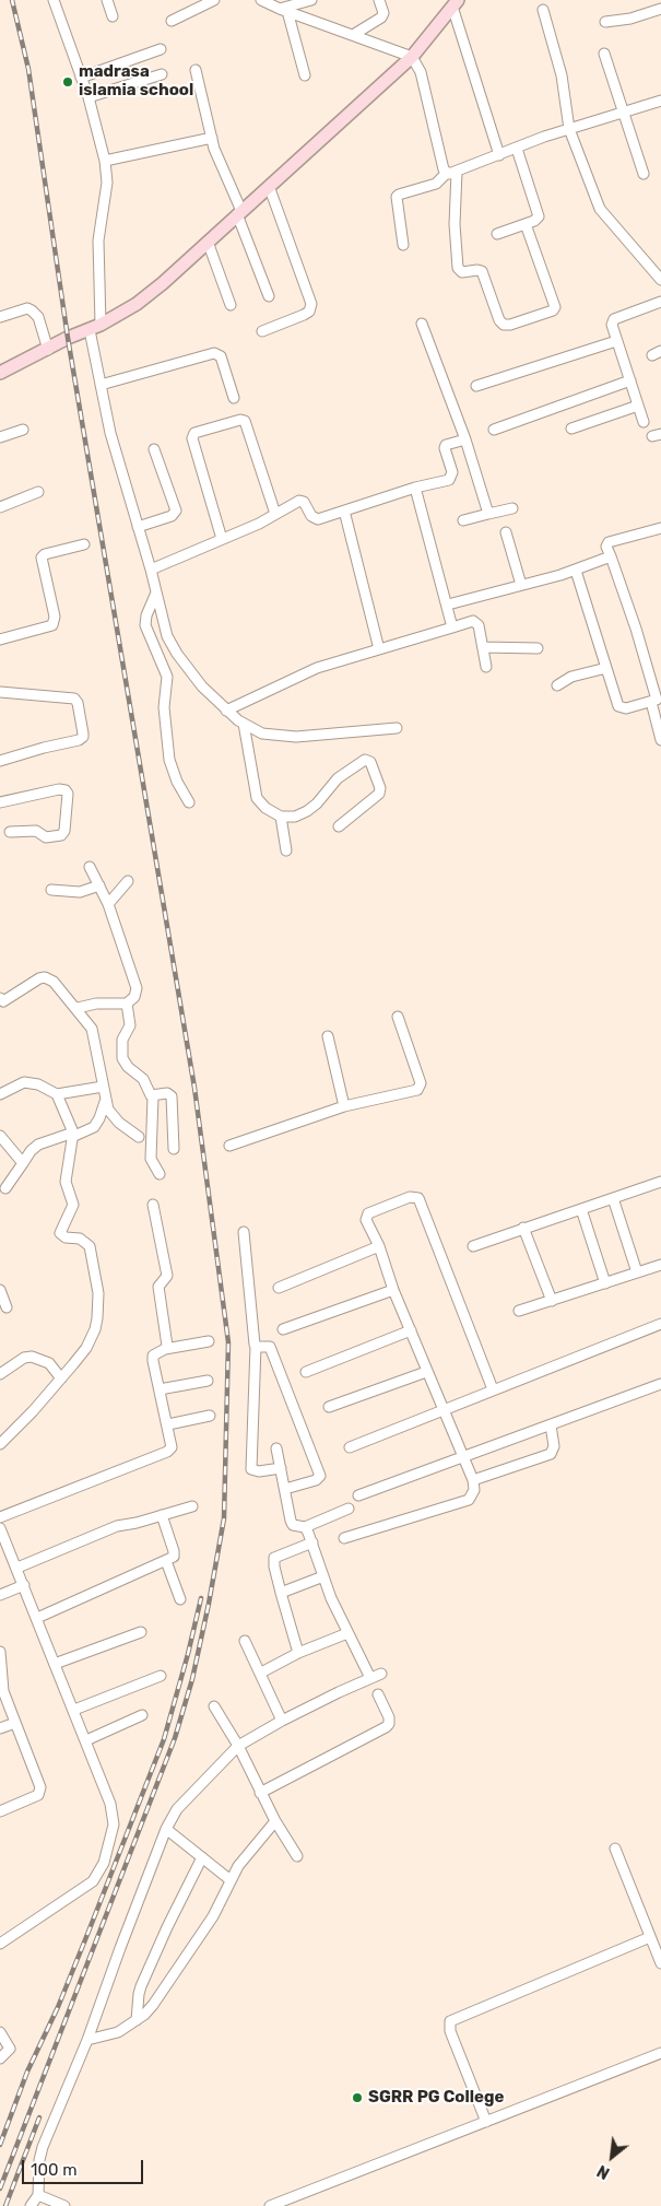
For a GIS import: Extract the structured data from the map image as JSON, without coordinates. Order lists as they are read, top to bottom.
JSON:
{
  "places": ["madrasa islamia school", "SGRR PG College"],
  "scale_bar": "100 m",
  "north": "bottom left"
}
